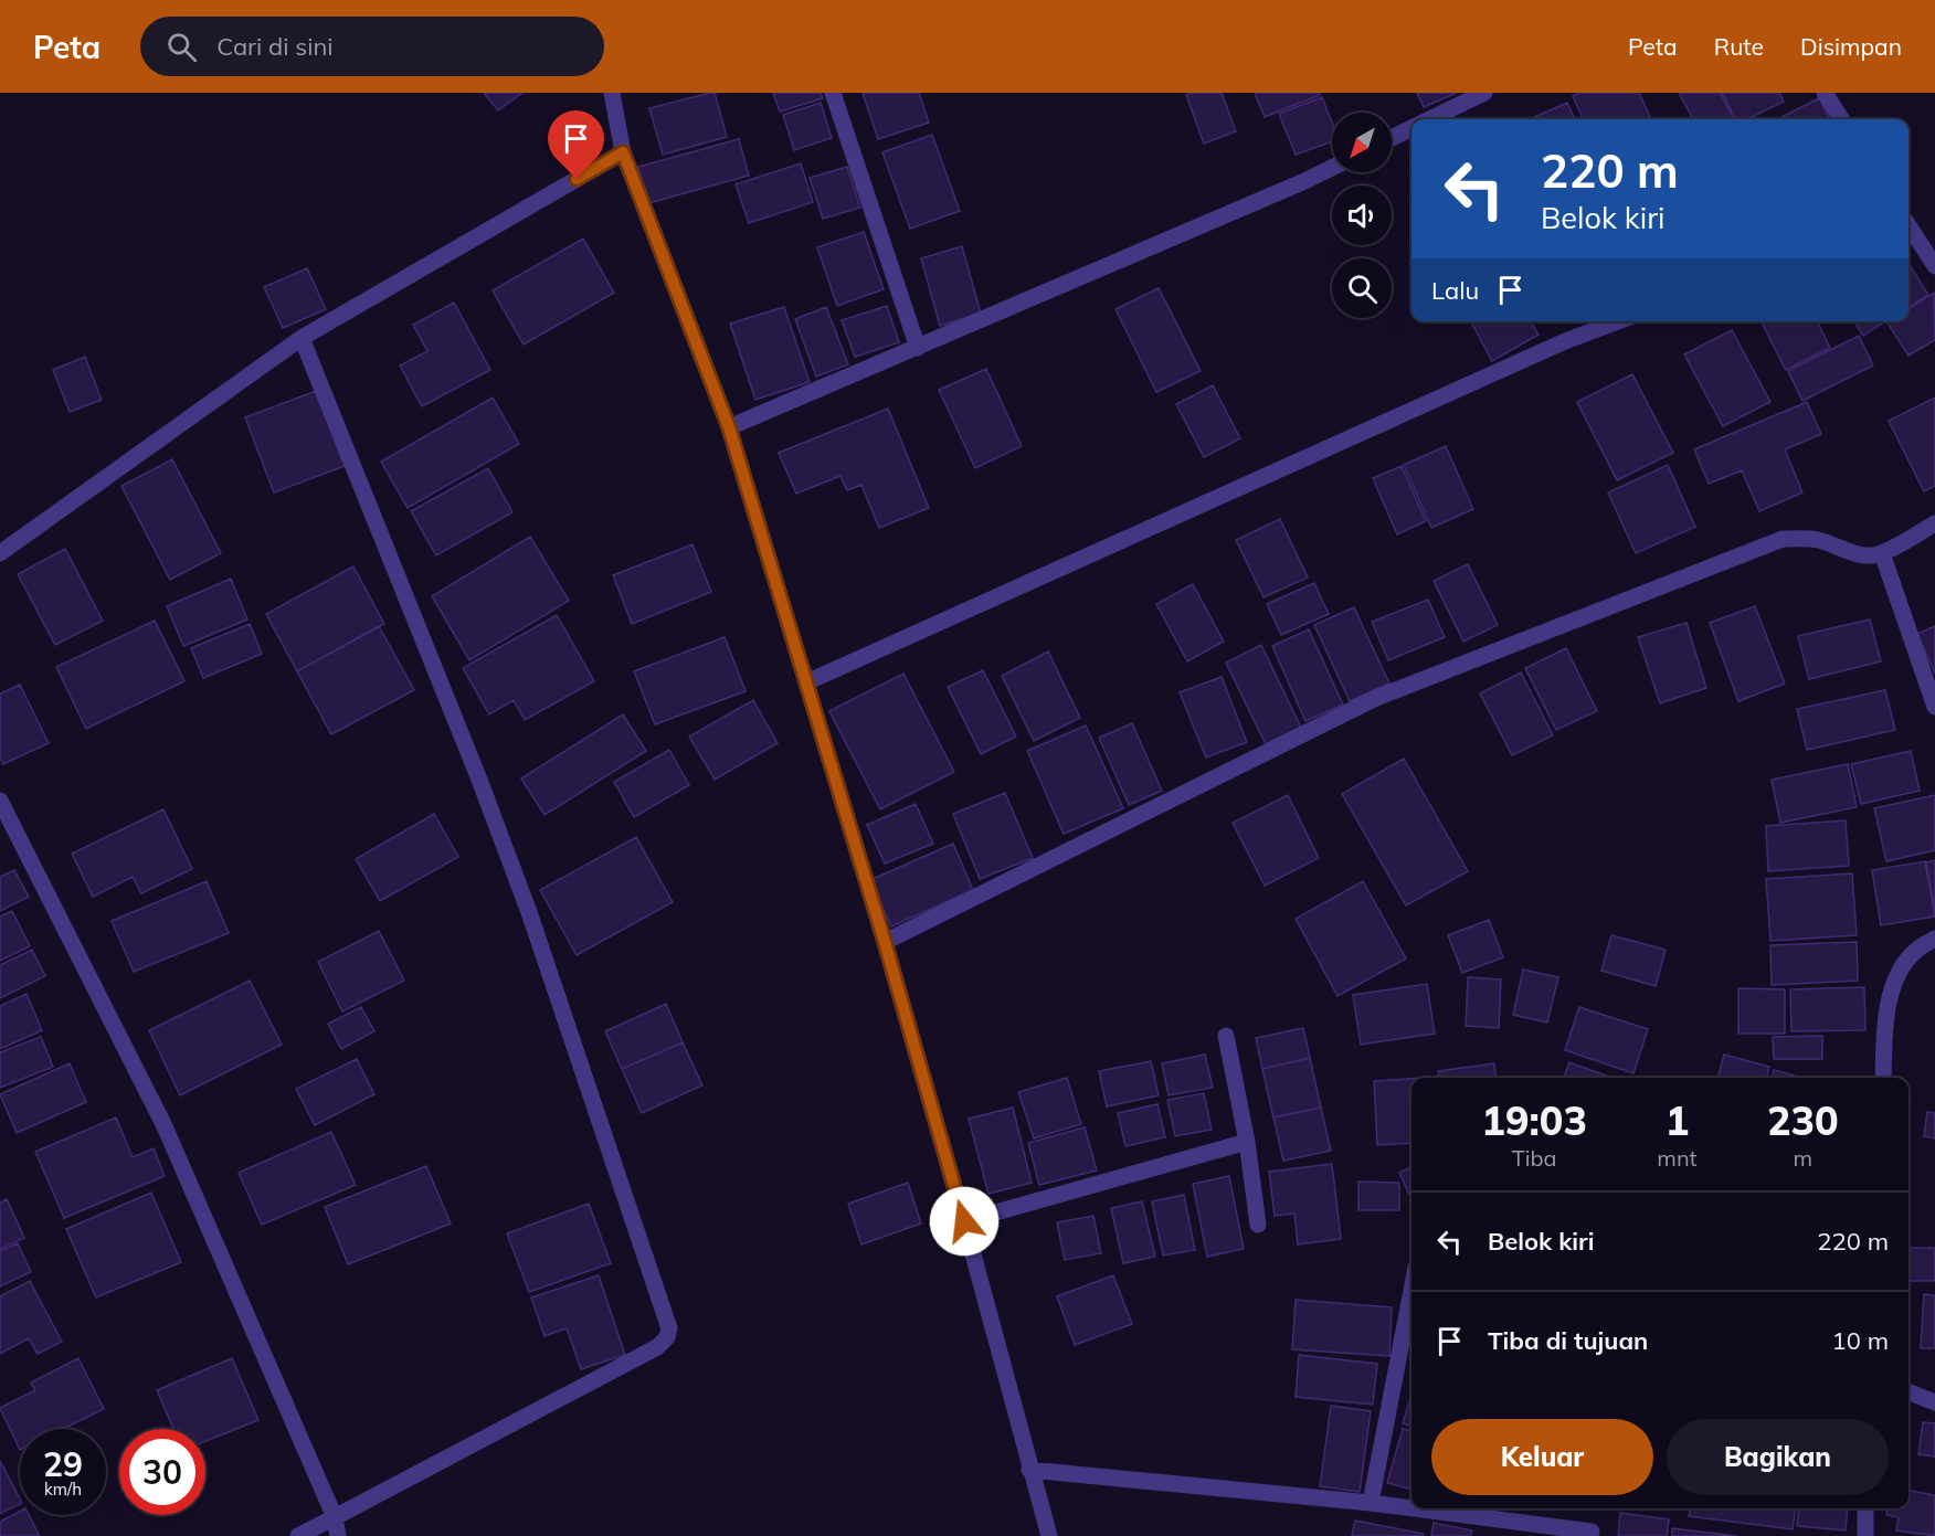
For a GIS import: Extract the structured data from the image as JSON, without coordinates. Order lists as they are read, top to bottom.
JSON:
{
  "north": "bottom left",
  "page": {
    "header": "Peta",
    "search": "Cari di sini",
    "nav": ["Peta", "Rute", "Disimpan"],
    "turn": ["220 m", "Belok kiri"],
    "then": "Lalu",
    "eta": [
      "19:03",
      "Tiba",
      "1",
      "mnt",
      "230",
      "m"
    ],
    "list": [
      {
        "name": "Belok kiri",
        "value": "220 m"
      },
      {
        "name": "Tiba di tujuan",
        "value": "10 m"
      }
    ],
    "buttons": ["Keluar", "Bagikan"],
    "speed": "29 km/h",
    "limit": "30"
  }
}
